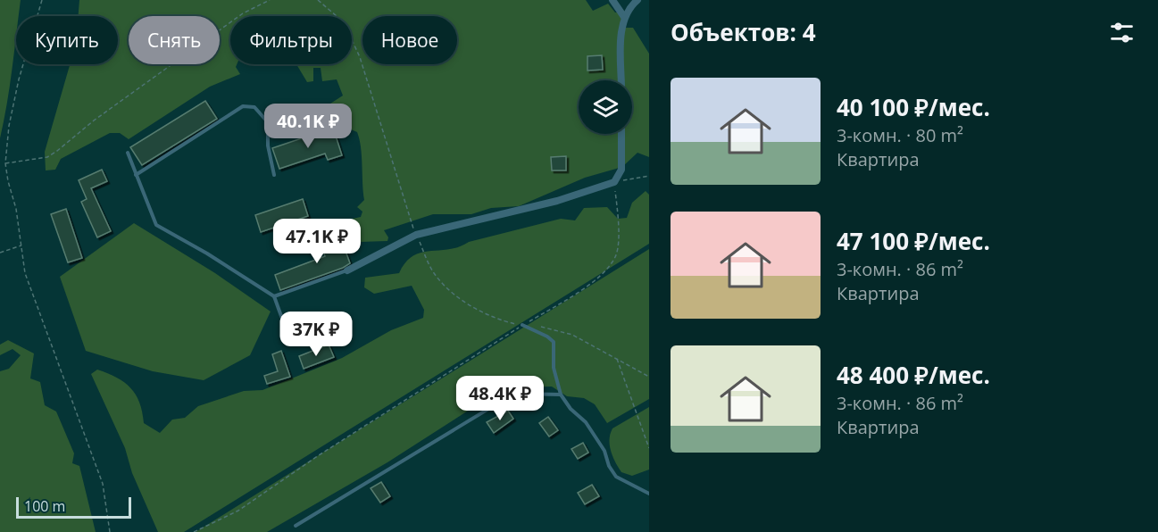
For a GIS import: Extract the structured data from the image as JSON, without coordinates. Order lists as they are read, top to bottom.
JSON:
{
  "scale_bar": "100 m",
  "page": {
    "heading": "Объектов: 4",
    "chip": [
      "Купить",
      "Снять",
      "Фильтры",
      "Новое"
    ],
    "list": [
      {
        "name": "40 100 ₽/мес.",
        "note": "3-комн. · 80 m² · Квартира"
      },
      {
        "name": "47 100 ₽/мес.",
        "note": "3-комн. · 86 m² · Квартира"
      },
      {
        "name": "48 400 ₽/мес.",
        "note": "3-комн. · 86 m² · Квартира"
      }
    ],
    "price": [
      "40.1K ₽",
      "47.1K ₽",
      "37K ₽",
      "48.4K ₽"
    ],
    "scale": "100 m"
  }
}
